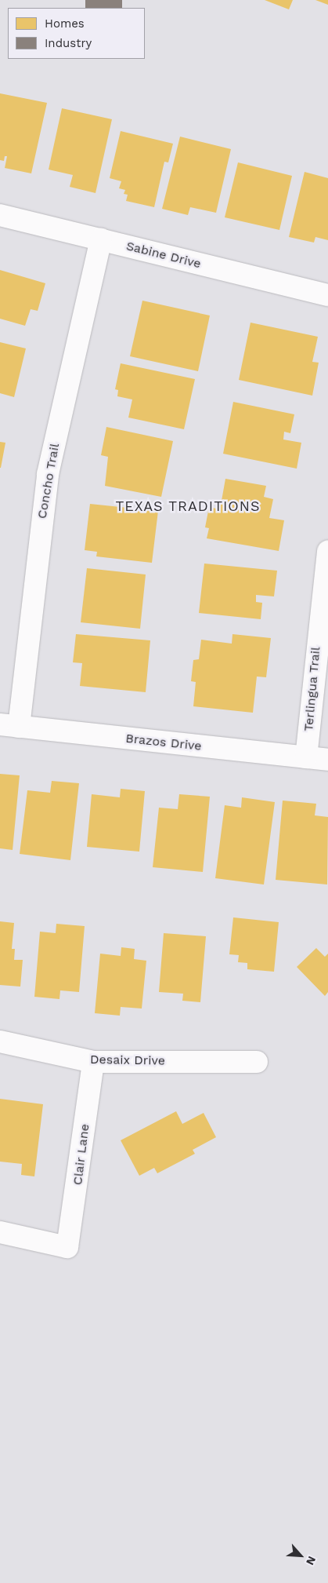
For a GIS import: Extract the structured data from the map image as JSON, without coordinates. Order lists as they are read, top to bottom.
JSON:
{
  "streets": {
    "street": [
      "Sabine Drive",
      "Concho Trail",
      "Terlingua Trail",
      "Brazos Drive",
      "Desaix Drive",
      "Clair Lane"
    ]
  },
  "crossings": [
    ["Sabine Drive", "Concho Trail"],
    ["Concho Trail", "Brazos Drive"],
    ["Terlingua Trail", "Brazos Drive"],
    ["Desaix Drive", "Clair Lane"]
  ],
  "districts": ["TEXAS TRADITIONS"],
  "legend": ["Homes", "Industry"],
  "north": "bottom right"
}
